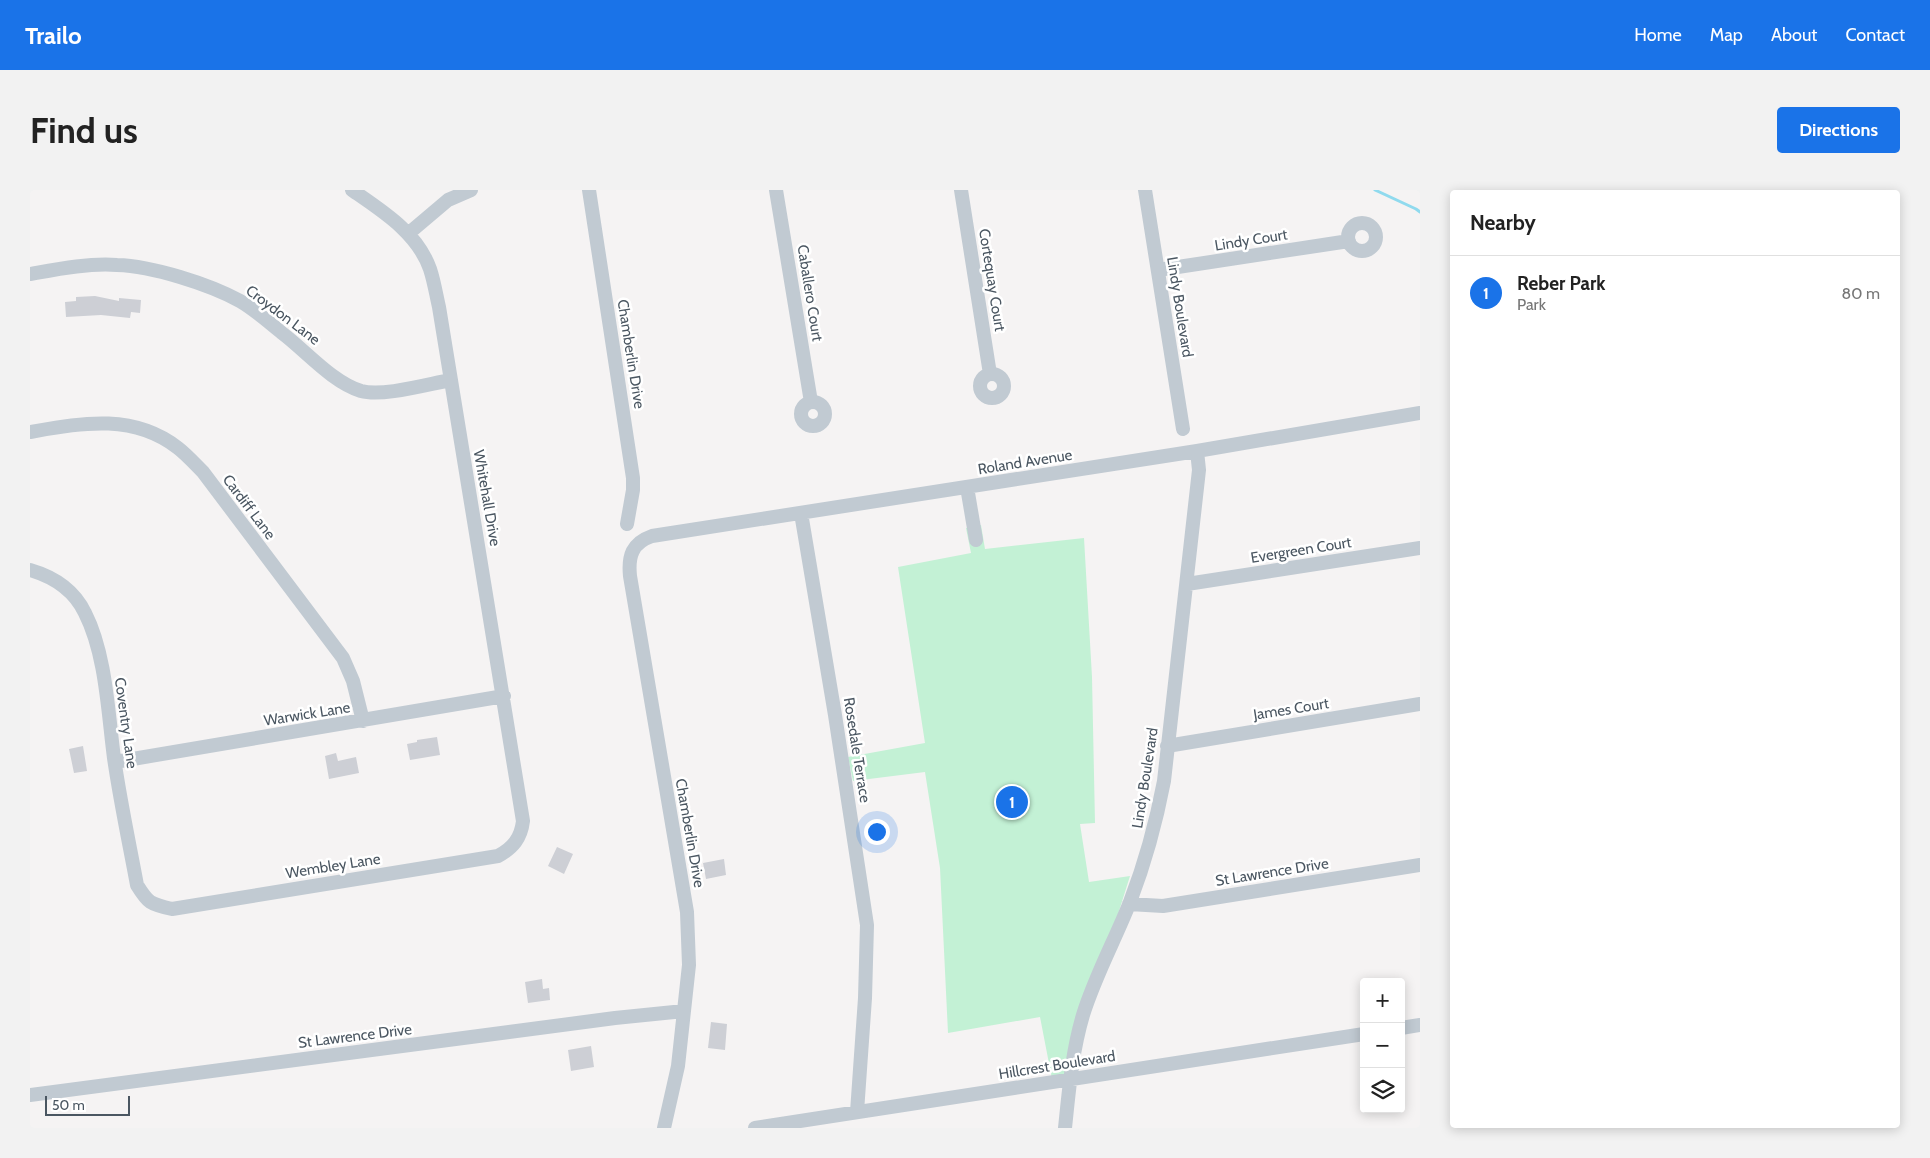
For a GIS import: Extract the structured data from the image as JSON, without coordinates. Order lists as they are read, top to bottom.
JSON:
{
  "streets": {
    "street": [
      "Lindy Court",
      "Cortequay Court",
      "Caballero Court",
      "Lindy Boulevard",
      "Croydon Lane",
      "Chamberlin Drive",
      "Roland Avenue",
      "Whitehall Drive",
      "Cardiff Lane",
      "Evergreen Court",
      "James Court",
      "Warwick Lane",
      "Coventry Lane",
      "Rosedale Terrace",
      "Wembley Lane",
      "St Lawrence Drive",
      "Hillcrest Boulevard"
    ]
  },
  "crossings": [
    ["Lindy Court", "Lindy Boulevard"],
    ["Lindy Boulevard", "Roland Avenue"],
    ["Lindy Boulevard", "Evergreen Court"],
    ["Lindy Boulevard", "James Court"],
    ["Lindy Boulevard", "St Lawrence Drive"],
    ["Lindy Boulevard", "Hillcrest Boulevard"],
    ["Croydon Lane", "Whitehall Drive"],
    ["Chamberlin Drive", "Roland Avenue"],
    ["Chamberlin Drive", "St Lawrence Drive"],
    ["Roland Avenue", "Rosedale Terrace"],
    ["Whitehall Drive", "Warwick Lane"],
    ["Whitehall Drive", "Wembley Lane"],
    ["Cardiff Lane", "Warwick Lane"],
    ["Warwick Lane", "Coventry Lane"],
    ["Coventry Lane", "Wembley Lane"],
    ["Rosedale Terrace", "Hillcrest Boulevard"]
  ],
  "scale_bar": "50 m",
  "page": {
    "header": "Trailo",
    "nav": [
      "Home",
      "Map",
      "About",
      "Contact"
    ],
    "buttons": "Directions",
    "title": "Find us",
    "heading": "Nearby",
    "list": [
      {
        "mark": "1",
        "name": "Reber Park",
        "note": "Park",
        "value": "80 m"
      }
    ],
    "pins": "1",
    "map_buttons": ["+", "−"],
    "scale": "50 m"
  }
}
